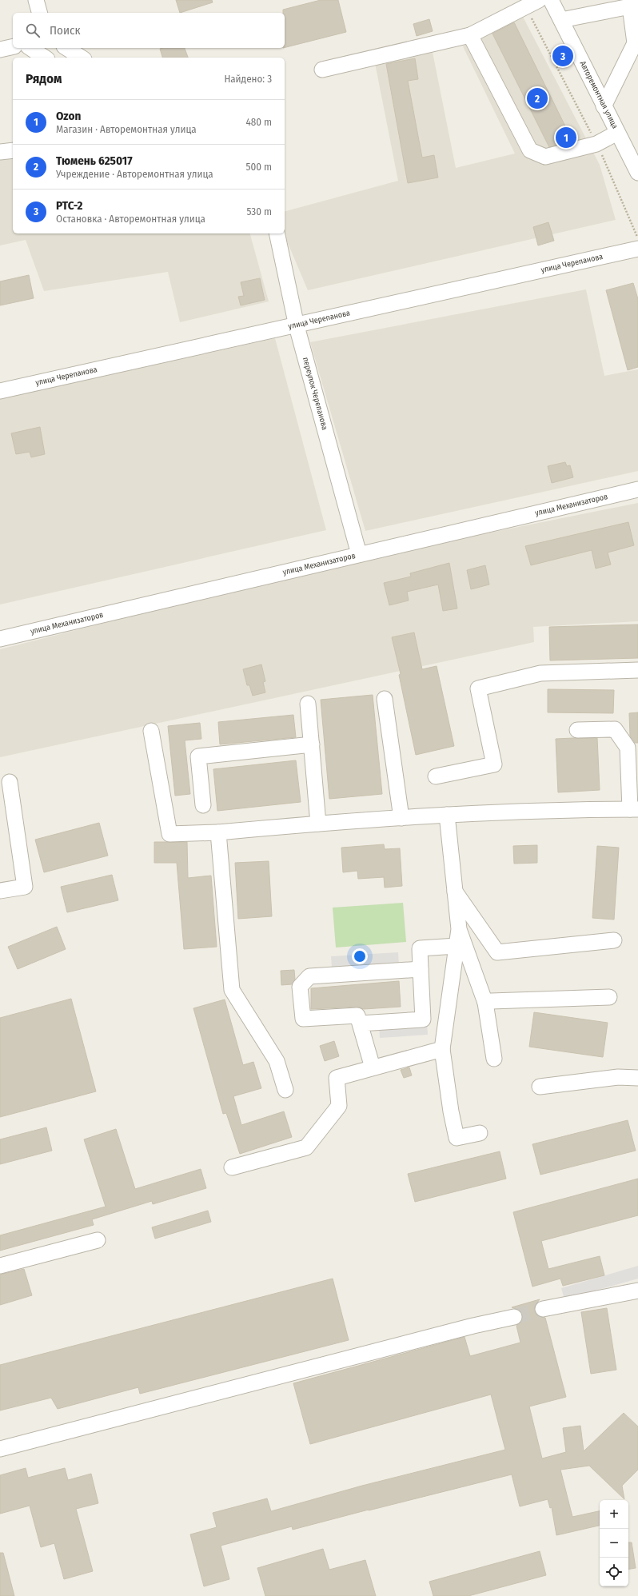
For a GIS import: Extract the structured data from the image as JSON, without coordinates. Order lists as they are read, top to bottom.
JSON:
{
  "streets": {
    "street": [
      "Авторемонтная улица",
      "улица Черепанова",
      "переулок Черепанова",
      "улица Механизаторов"
    ]
  },
  "crossings": [
    ["улица Черепанова", "переулок Черепанова"],
    ["переулок Черепанова", "улица Механизаторов"]
  ],
  "page": {
    "search": "Поиск",
    "pins": ["3", "2", "1"],
    "heading": ["Рядом", "Найдено: 3"],
    "list": [
      {
        "mark": "1",
        "name": "Ozon",
        "note": "Магазин · Авторемонтная улица",
        "value": "480 m"
      },
      {
        "mark": "2",
        "name": "Тюмень 625017",
        "note": "Учреждение · Авторемонтная улица",
        "value": "500 m"
      },
      {
        "mark": "3",
        "name": "РТС-2",
        "note": "Остановка · Авторемонтная улица",
        "value": "530 m"
      }
    ],
    "map_buttons": ["+", "−"]
  }
}
